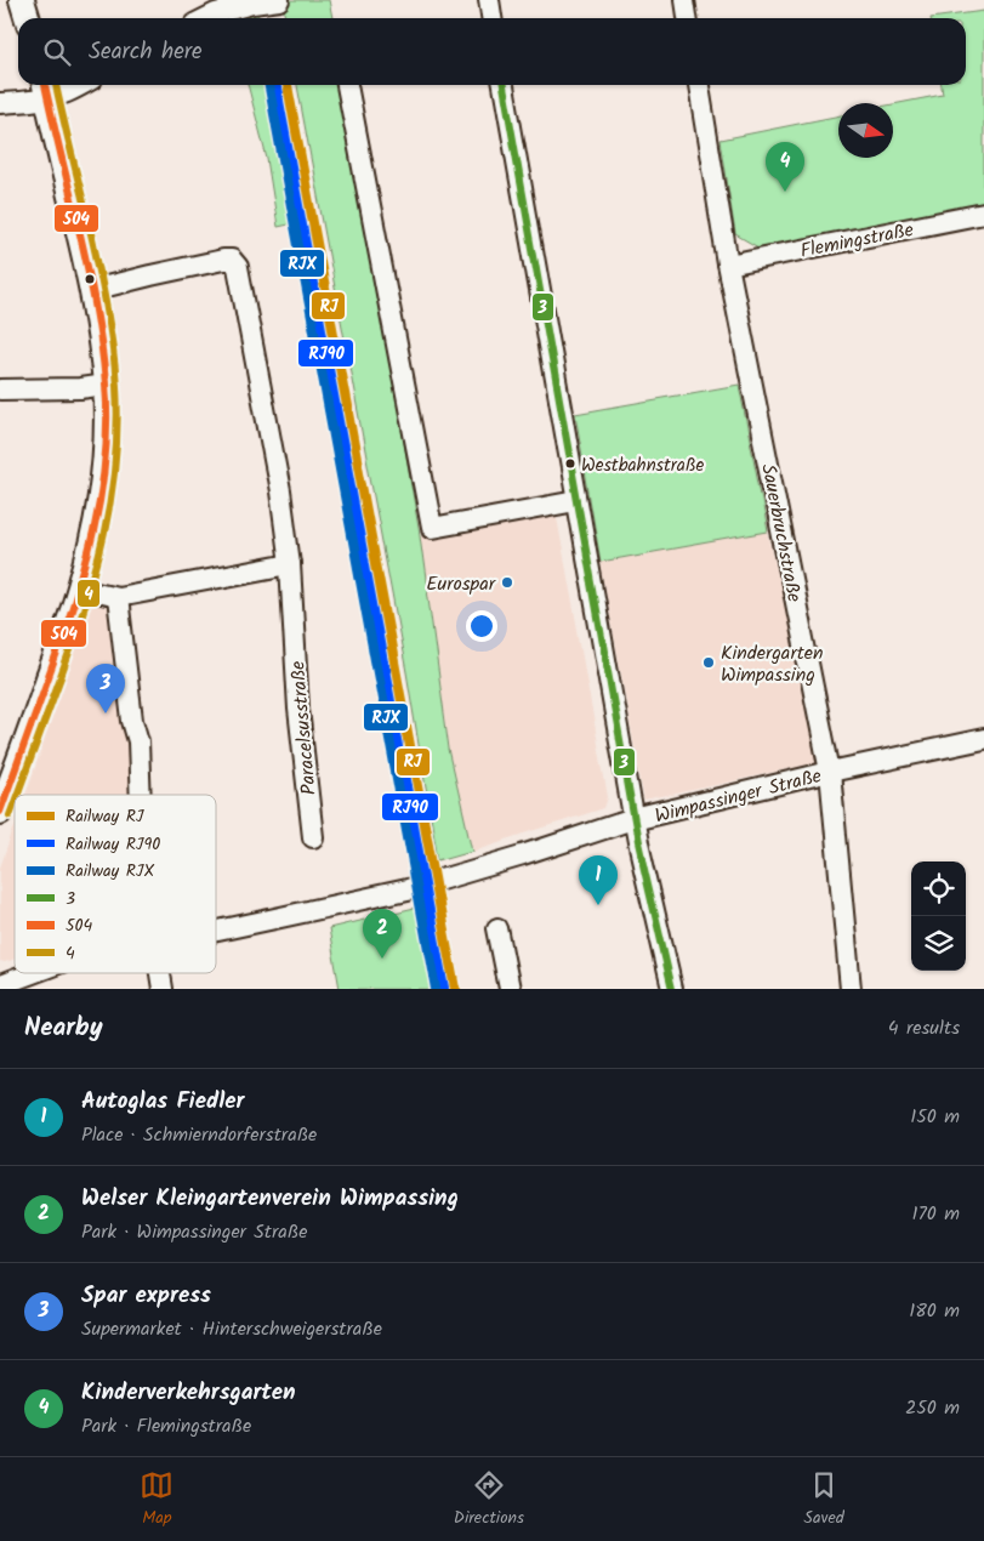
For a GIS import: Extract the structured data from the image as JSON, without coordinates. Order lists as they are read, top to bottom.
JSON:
{
  "streets": {
    "street": [
      "Flemingstraße",
      "Sauerbruchstraße",
      "Paracelsusstraße",
      "Wimpassinger Straße"
    ]
  },
  "crossings": [
    ["Flemingstraße", "Sauerbruchstraße"],
    ["Sauerbruchstraße", "Wimpassinger Straße"]
  ],
  "places": ["Westbahnstraße", "Eurospar", "Kindergarten Wimpassing"],
  "lines": [
    "rail line RJ",
    "rail line RJ90",
    "rail line RJX",
    "transit line 3",
    "transit line 504",
    "transit line 4"
  ],
  "legend": [
    "Railway RJ",
    "Railway RJ90",
    "Railway RJX",
    "3",
    "504",
    "4"
  ],
  "north": "right",
  "page": {
    "search": "Search here",
    "pins": [
      "4",
      "3",
      "1",
      "2"
    ],
    "heading": ["Nearby", "4 results"],
    "list": [
      {
        "mark": "1",
        "name": "Autoglas Fiedler",
        "note": "Place · Schmierndorferstraße",
        "value": "150 m"
      },
      {
        "mark": "2",
        "name": "Welser Kleingartenverein Wimpassing",
        "note": "Park · Wimpassinger Straße",
        "value": "170 m"
      },
      {
        "mark": "3",
        "name": "Spar express",
        "note": "Supermarket · Hinterschweigerstraße",
        "value": "180 m"
      },
      {
        "mark": "4",
        "name": "Kinderverkehrsgarten",
        "note": "Park · Flemingstraße",
        "value": "250 m"
      }
    ],
    "nav": ["Map", "Directions", "Saved"]
  }
}
